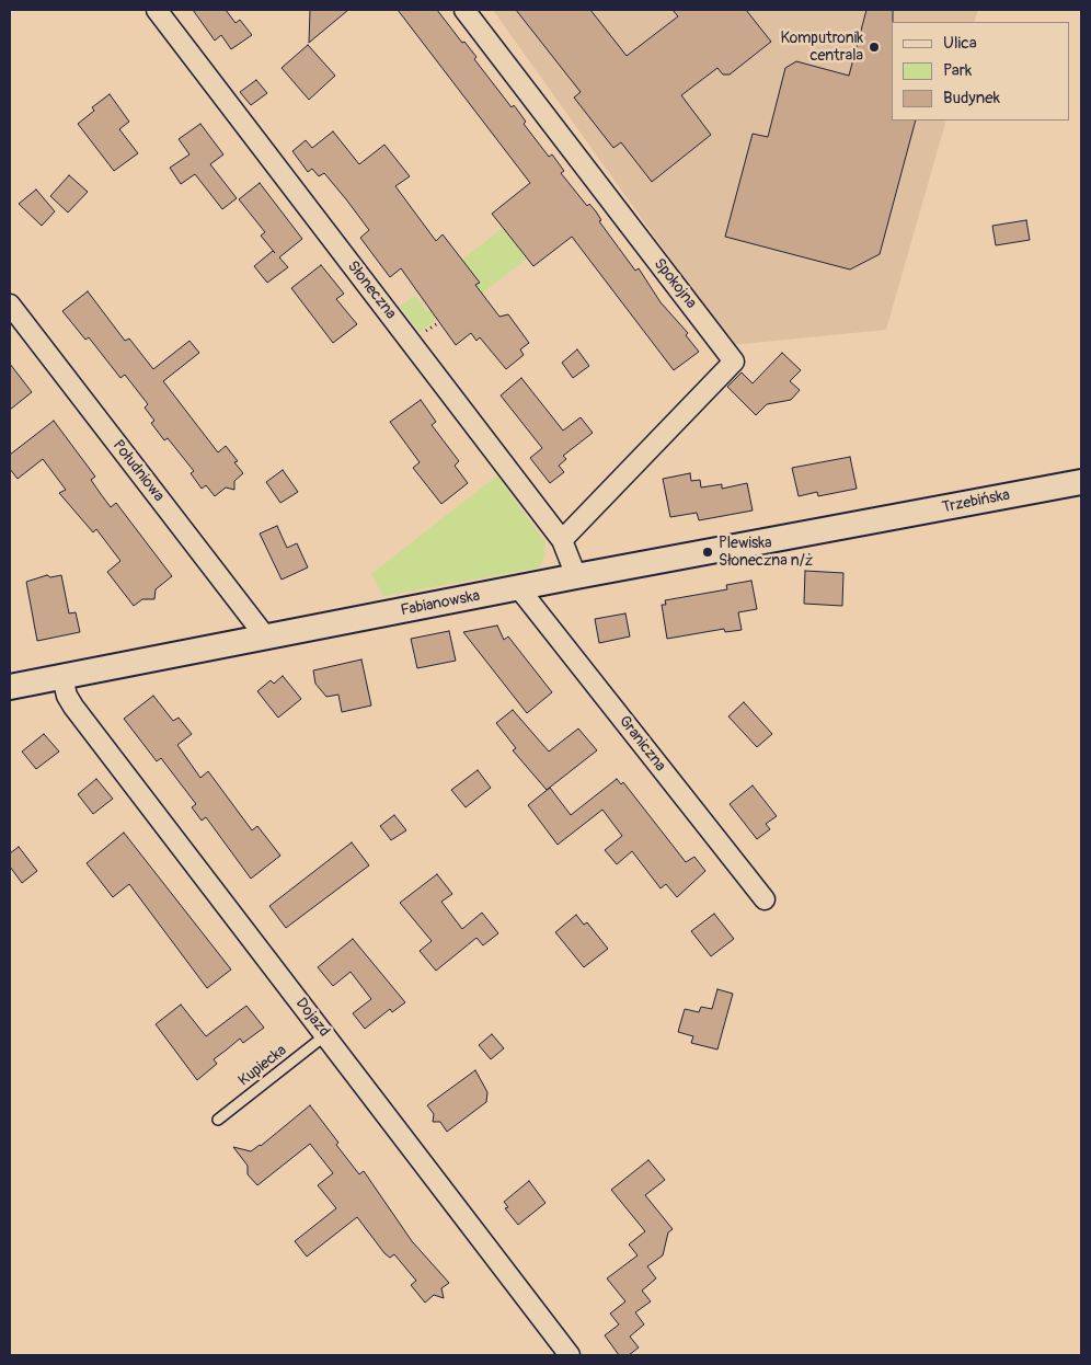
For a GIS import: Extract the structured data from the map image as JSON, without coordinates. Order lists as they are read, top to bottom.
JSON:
{
  "streets": {
    "street": [
      "Spokojna",
      "Słoneczna",
      "Południowa",
      "Trzebińska",
      "Fabianowska",
      "Graniczna",
      "Dojazd"
    ],
    "lane": ["Kupiecka"]
  },
  "crossings": [
    ["Spokojna", "Słoneczna"],
    ["Słoneczna", "Fabianowska"],
    ["Południowa", "Fabianowska"],
    ["Trzebińska", "Fabianowska"],
    ["Fabianowska", "Graniczna"],
    ["Fabianowska", "Dojazd"],
    ["Dojazd", "Kupiecka"]
  ],
  "places": ["Komputronik centrala", "Plewiska Słoneczna n/ż"],
  "legend": ["Ulica", "Park", "Budynek"]
}
